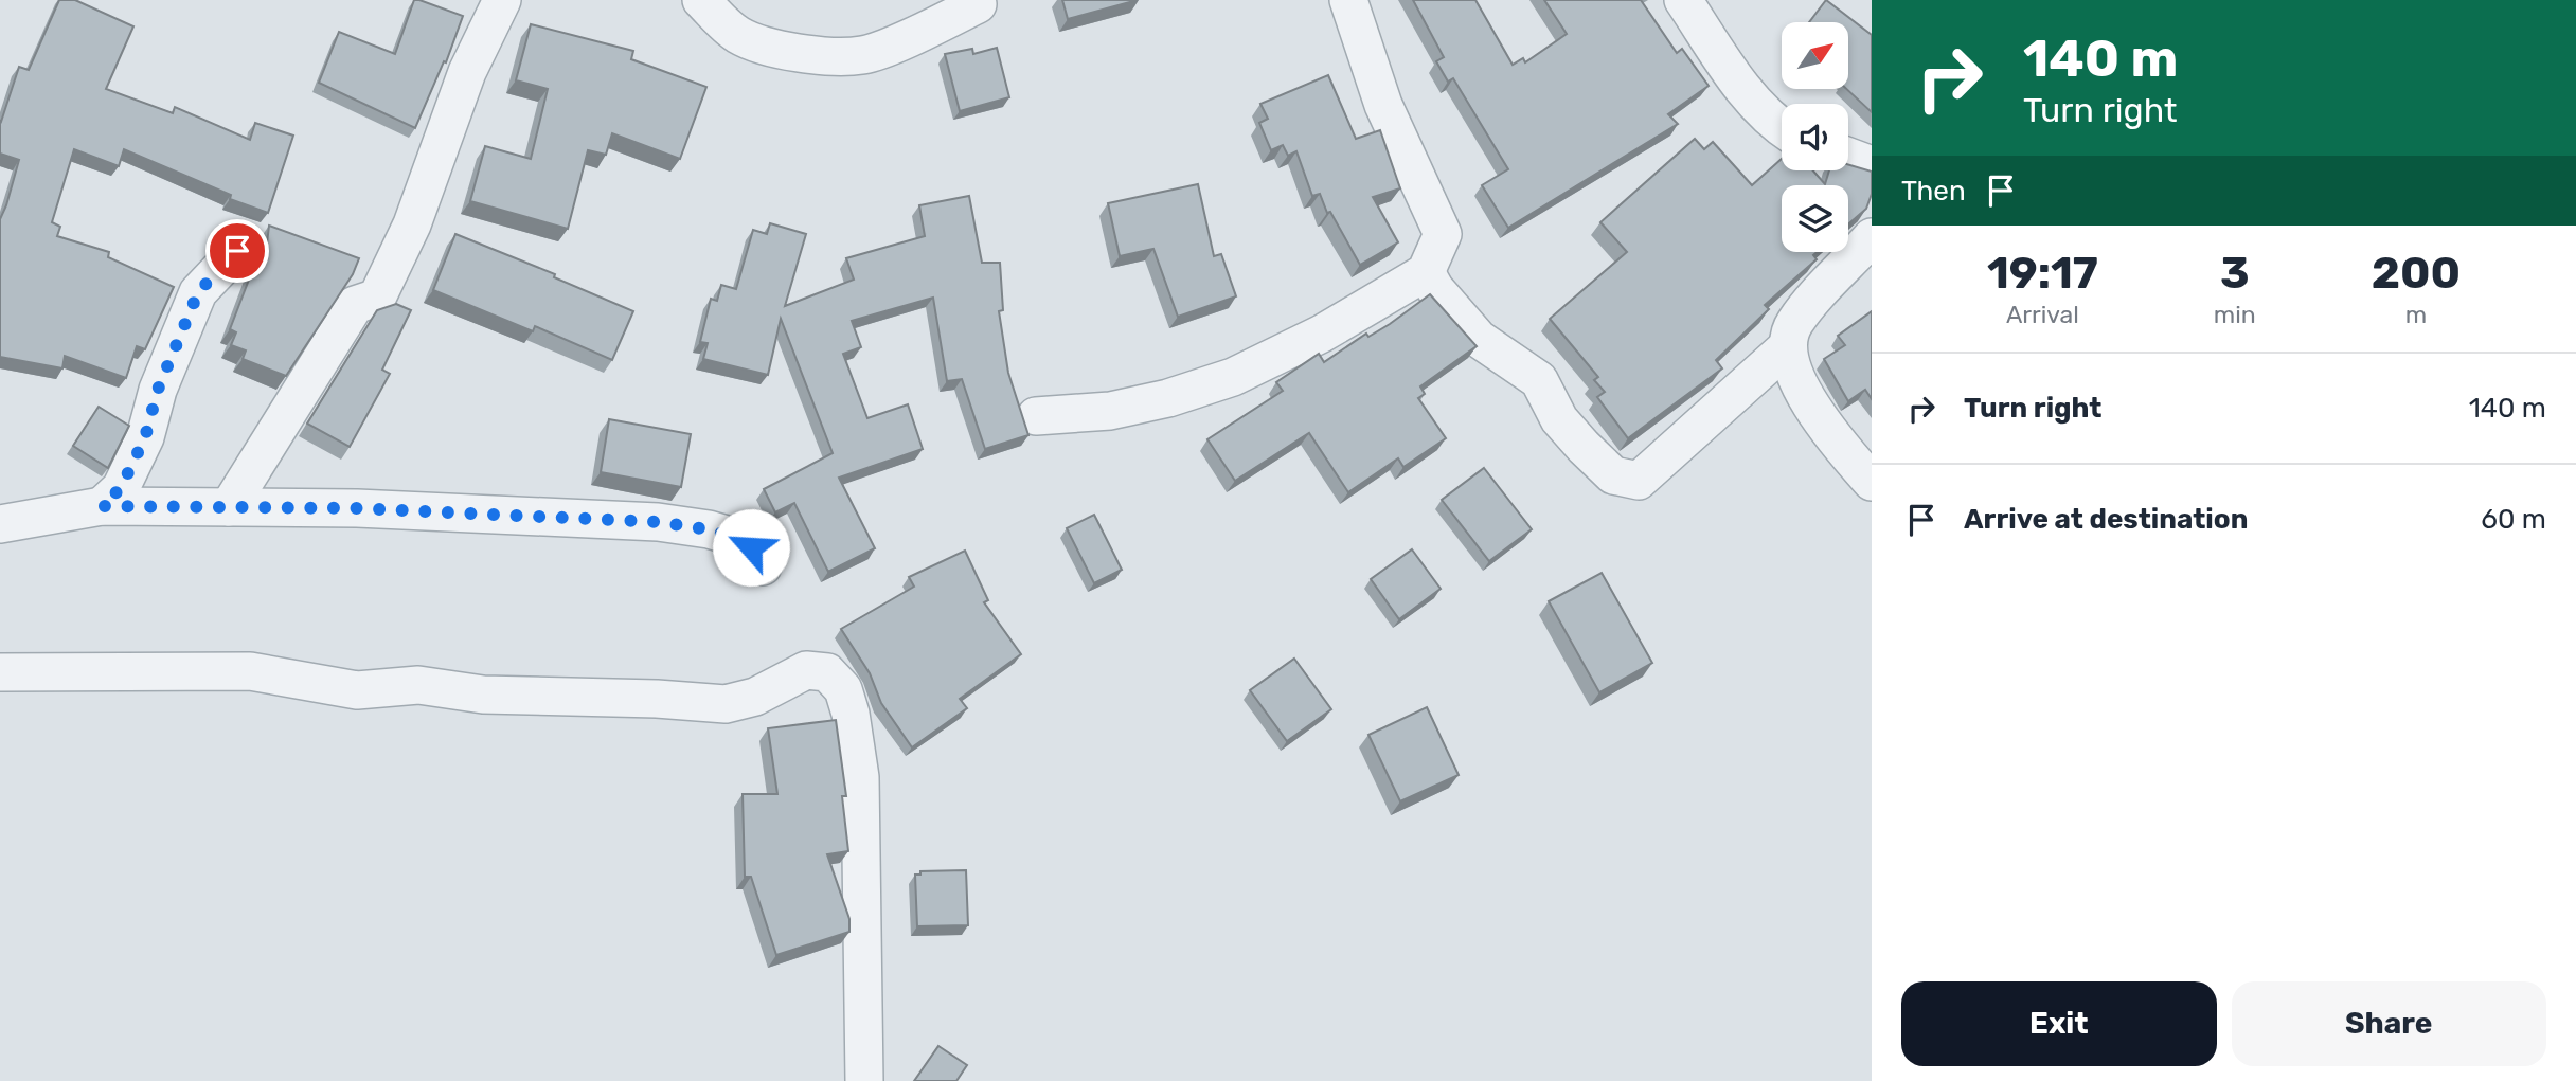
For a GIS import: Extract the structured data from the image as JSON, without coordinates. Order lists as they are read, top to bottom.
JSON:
{
  "north": "top right",
  "page": {
    "turn": ["140 m", "Turn right"],
    "then": "Then",
    "eta": [
      "19:17",
      "Arrival",
      "3",
      "min",
      "200",
      "m"
    ],
    "list": [
      {
        "name": "Turn right",
        "value": "140 m"
      },
      {
        "name": "Arrive at destination",
        "value": "60 m"
      }
    ],
    "buttons": ["Exit", "Share"]
  }
}
